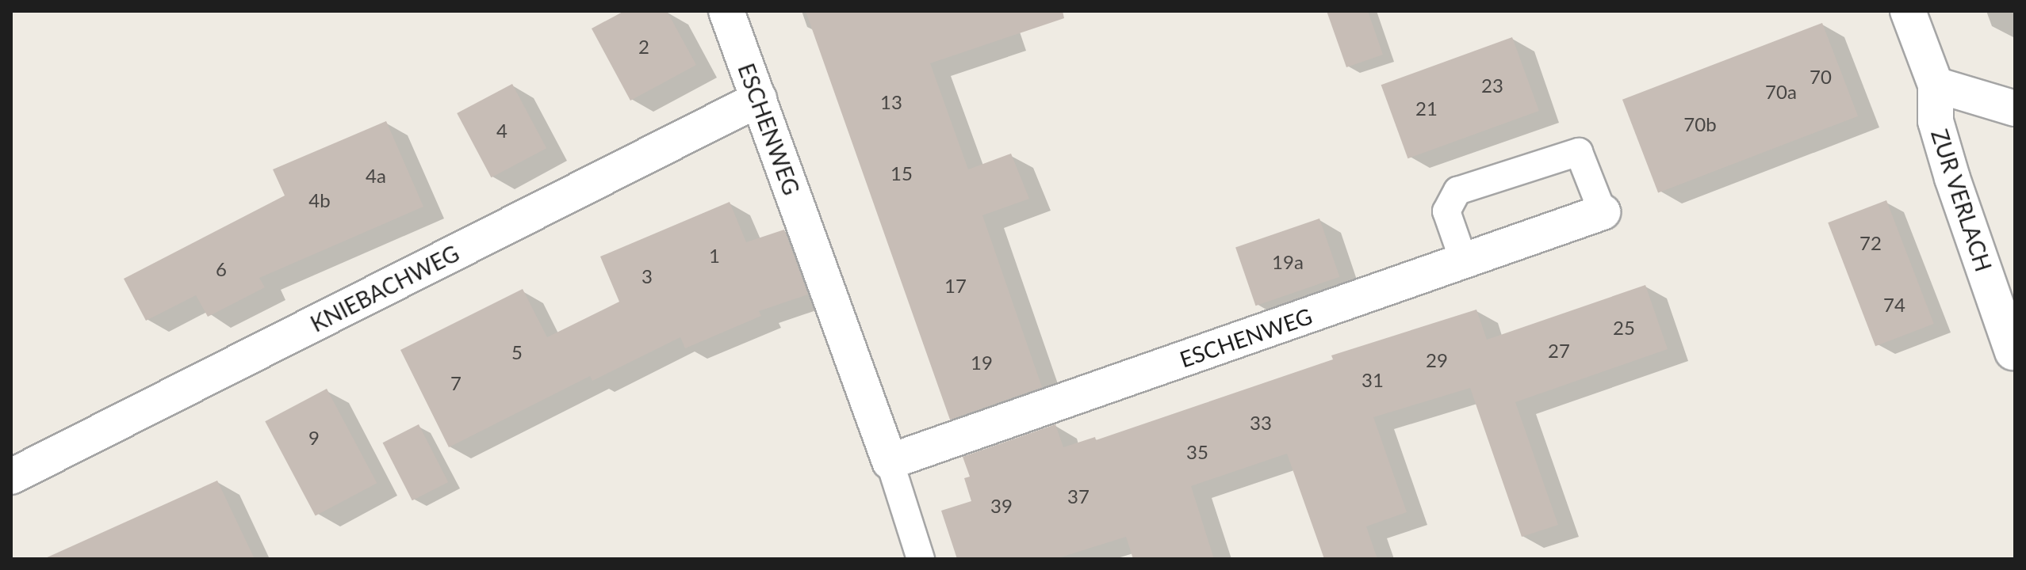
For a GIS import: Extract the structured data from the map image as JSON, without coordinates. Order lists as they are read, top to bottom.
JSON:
{
  "streets": {
    "street": ["ESCHENWEG", "ZUR VERLACH", "KNIEBACHWEG"]
  },
  "crossings": [
    ["ESCHENWEG", "KNIEBACHWEG"]
  ],
  "house_numbers": [
    "2",
    "70",
    "23",
    "70a",
    "13",
    "21",
    "70b",
    "4",
    "15",
    "4a",
    "4b",
    "72",
    "1",
    "19a",
    "6",
    "3",
    "17",
    "74",
    "25",
    "27",
    "5",
    "29",
    "19",
    "31",
    "7",
    "33",
    "9",
    "35",
    "37",
    "39"
  ]
}
